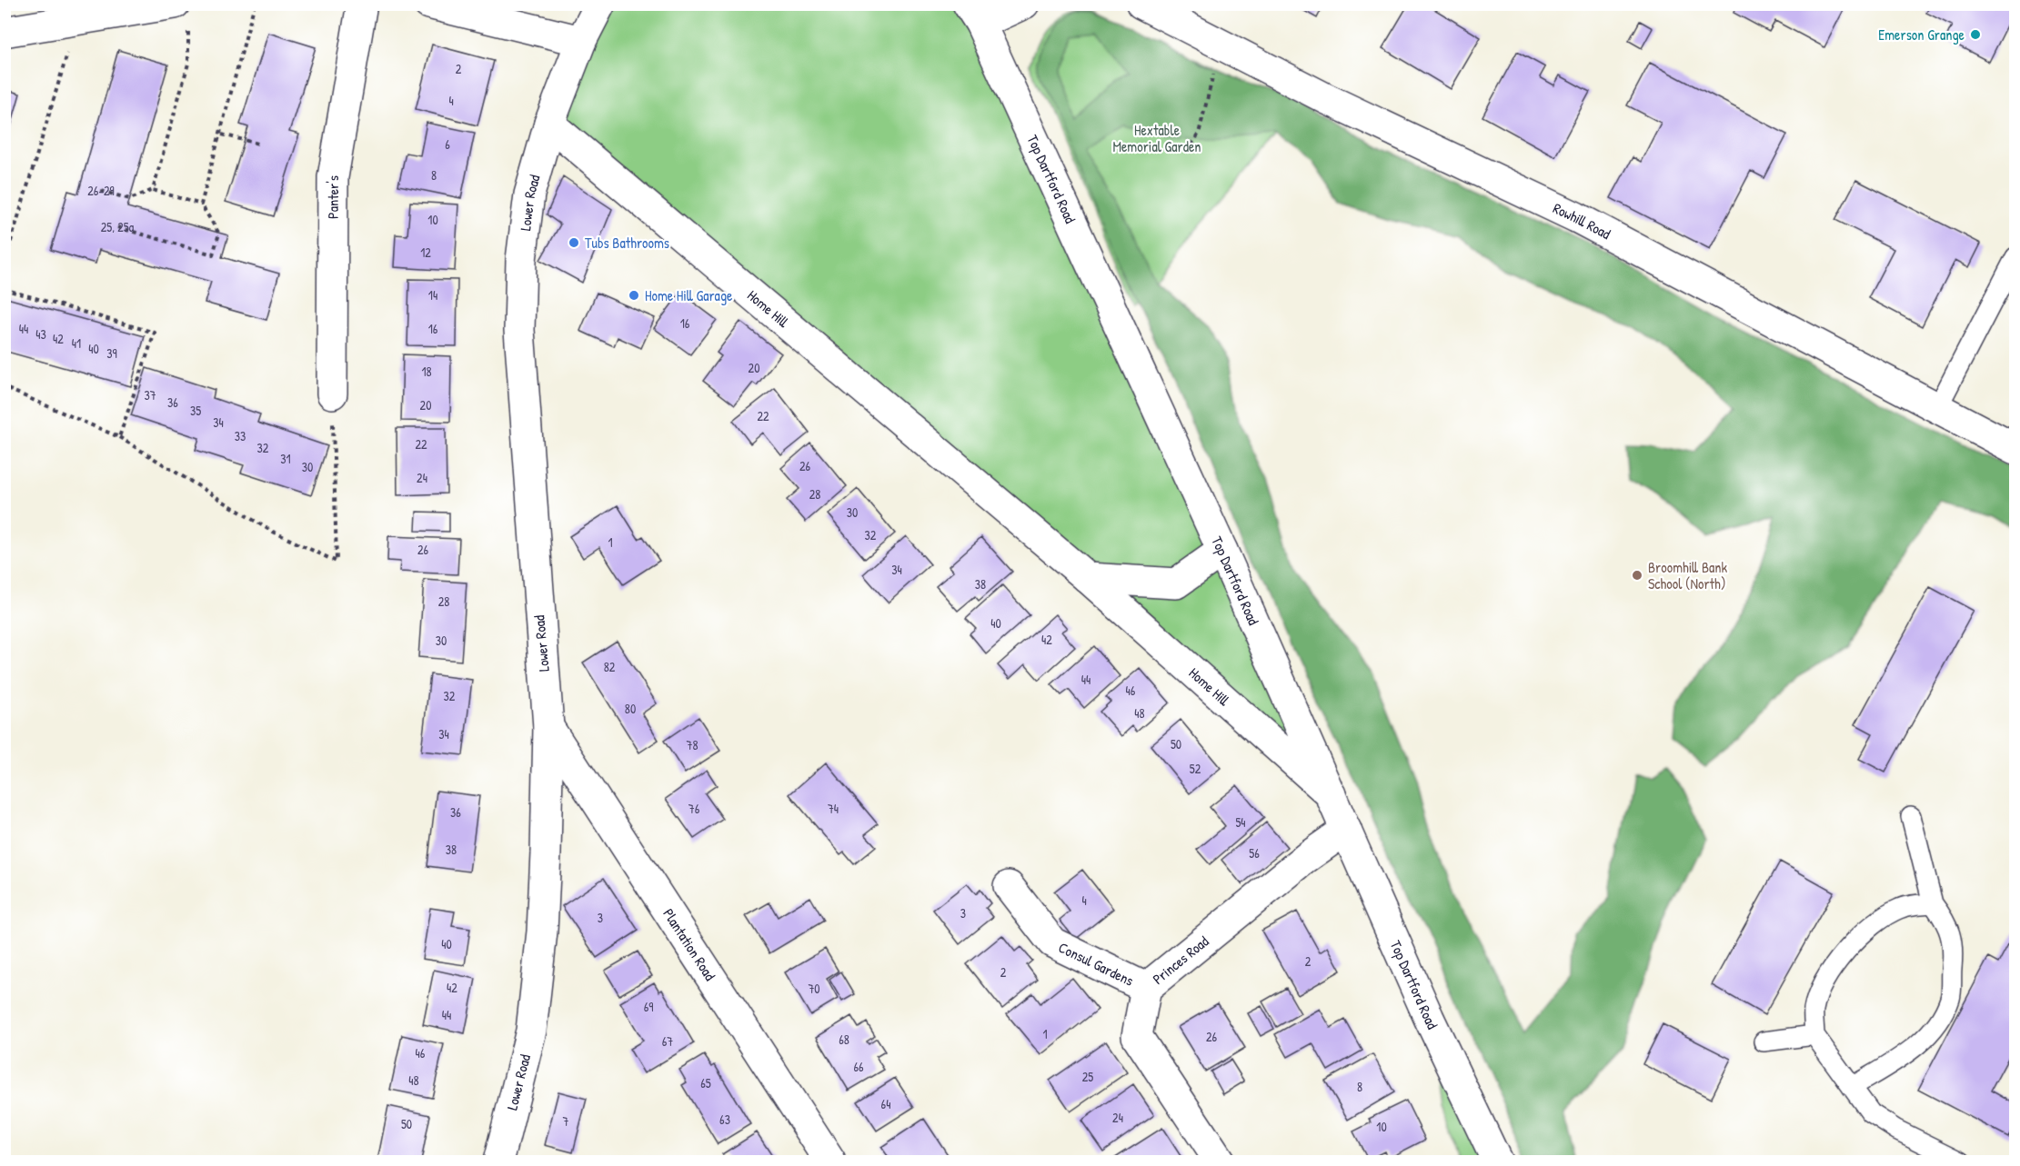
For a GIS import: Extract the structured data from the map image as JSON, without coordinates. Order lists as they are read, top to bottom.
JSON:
{
  "streets": {
    "street": [
      "Top Dartford Road",
      "Panter's",
      "Lower Road",
      "Rowhill Road",
      "Home Hill",
      "Plantation Road",
      "Princes Road",
      "Consul Gardens"
    ]
  },
  "crossings": [
    ["Top Dartford Road", "Home Hill"],
    ["Top Dartford Road", "Princes Road"],
    ["Lower Road", "Home Hill"],
    ["Lower Road", "Plantation Road"],
    ["Princes Road", "Consul Gardens"]
  ],
  "parks": ["Hextable Memorial Garden"],
  "places": [
    "Emerson Grange",
    "Tubs Bathrooms",
    "Home Hill Garage",
    "Broomhill Bank School (North)"
  ],
  "house_numbers": [
    "2",
    "4",
    "6",
    "8",
    "26-29",
    "10",
    "25, 25a",
    "12",
    "14",
    "16",
    "44",
    "16",
    "43",
    "42",
    "41",
    "40",
    "39",
    "20",
    "18",
    "37",
    "36",
    "20",
    "35",
    "22",
    "34",
    "33",
    "22",
    "32",
    "31",
    "26",
    "30",
    "24",
    "28",
    "30",
    "32",
    "1",
    "26",
    "34",
    "38",
    "28",
    "40",
    "42",
    "30",
    "82",
    "44",
    "46",
    "32",
    "80",
    "48",
    "34",
    "50",
    "78",
    "52",
    "76",
    "74",
    "36",
    "54",
    "38",
    "56",
    "4",
    "3",
    "3",
    "40",
    "2",
    "2",
    "42",
    "70",
    "69",
    "44",
    "1",
    "26",
    "68",
    "67",
    "46",
    "66",
    "25",
    "48",
    "65",
    "8",
    "64",
    "24",
    "63",
    "7",
    "50",
    "10"
  ]
}
